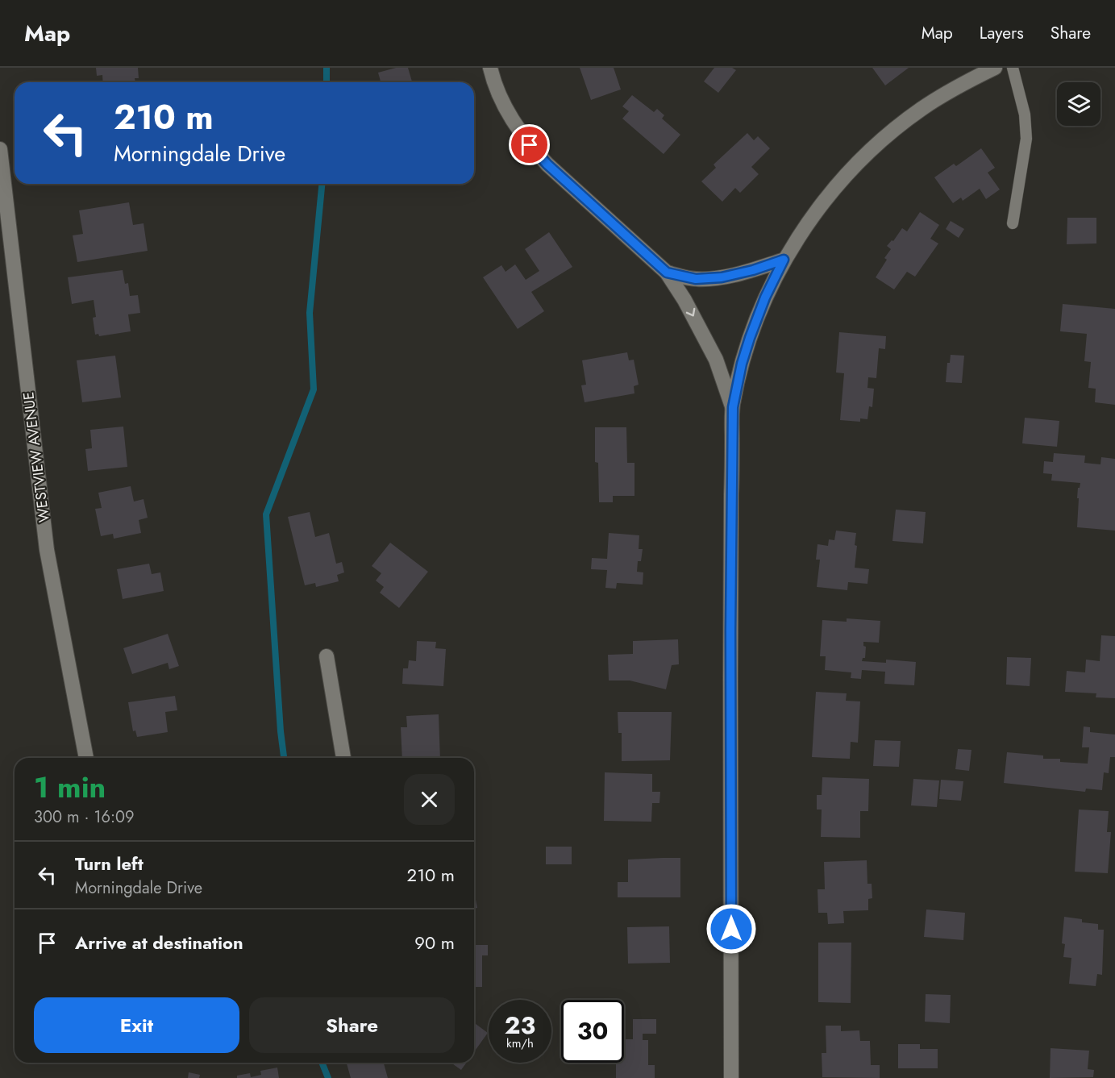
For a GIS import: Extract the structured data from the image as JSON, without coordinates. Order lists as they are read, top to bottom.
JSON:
{
  "streets": {
    "street": ["WESTVIEW AVENUE"]
  },
  "page": {
    "header": "Map",
    "nav": ["Map", "Layers", "Share"],
    "turn": ["210 m", "Morningdale Drive"],
    "heading": ["1 min", "300 m · 16:09"],
    "list": [
      {
        "name": "Turn left",
        "note": "Morningdale Drive",
        "value": "210 m"
      },
      {
        "name": "Arrive at destination",
        "value": "90 m"
      }
    ],
    "buttons": ["Exit", "Share"],
    "speed": "23 km/h",
    "limit": "30"
  }
}
